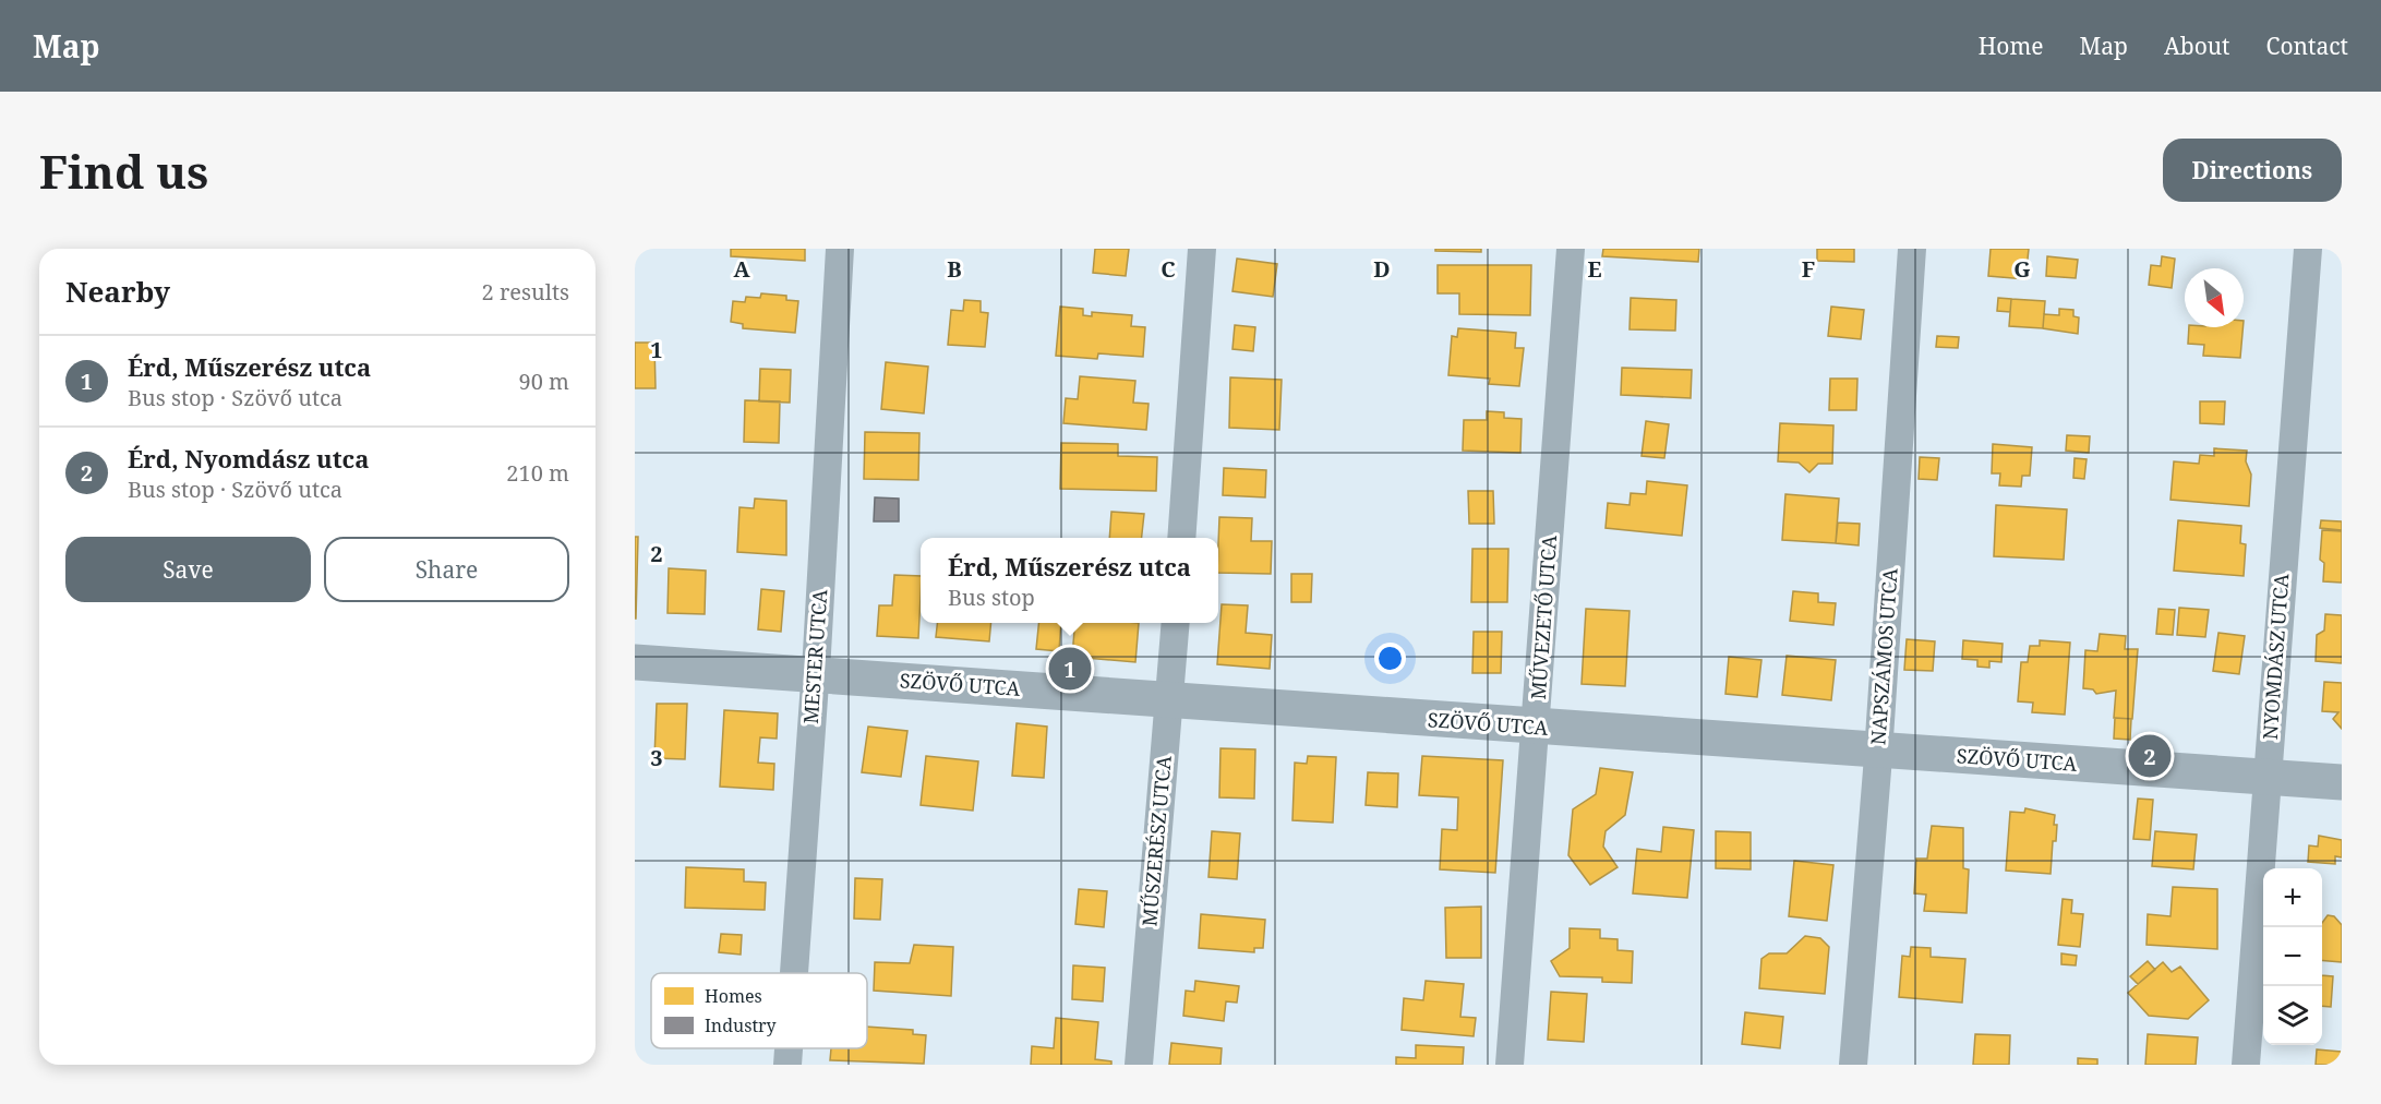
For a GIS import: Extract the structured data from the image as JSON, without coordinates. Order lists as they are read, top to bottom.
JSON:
{
  "streets": {
    "street": [
      "MŰVEZETŐ UTCA",
      "MESTER UTCA",
      "NAPSZÁMOS UTCA",
      "NYOMDÁSZ UTCA",
      "SZÖVŐ UTCA",
      "MŰSZERÉSZ UTCA"
    ]
  },
  "crossings": [
    ["MŰVEZETŐ UTCA", "SZÖVŐ UTCA"],
    ["MESTER UTCA", "SZÖVŐ UTCA"],
    ["NAPSZÁMOS UTCA", "SZÖVŐ UTCA"],
    ["NYOMDÁSZ UTCA", "SZÖVŐ UTCA"],
    ["SZÖVŐ UTCA", "MŰSZERÉSZ UTCA"]
  ],
  "legend": ["Homes", "Industry"],
  "north": "bottom right",
  "page": {
    "header": "Map",
    "nav": [
      "Home",
      "Map",
      "About",
      "Contact"
    ],
    "buttons": [
      "Directions",
      ["Save", "Share"]
    ],
    "title": "Find us",
    "heading": ["Nearby", "2 results"],
    "list": [
      {
        "mark": "1",
        "name": "Érd, Műszerész utca",
        "note": "Bus stop · Szövő utca",
        "value": "90 m"
      },
      {
        "mark": "2",
        "name": "Érd, Nyomdász utca",
        "note": "Bus stop · Szövő utca",
        "value": "210 m"
      }
    ],
    "popup": ["Érd, Műszerész utca", "Bus stop"],
    "pins": ["1", "2"],
    "map_buttons": ["+", "−"]
  },
  "grid": {
    "columns": [
      "A",
      "B",
      "C",
      "D",
      "E",
      "F",
      "G"
    ],
    "rows": ["1", "2", "3"]
  }
}
